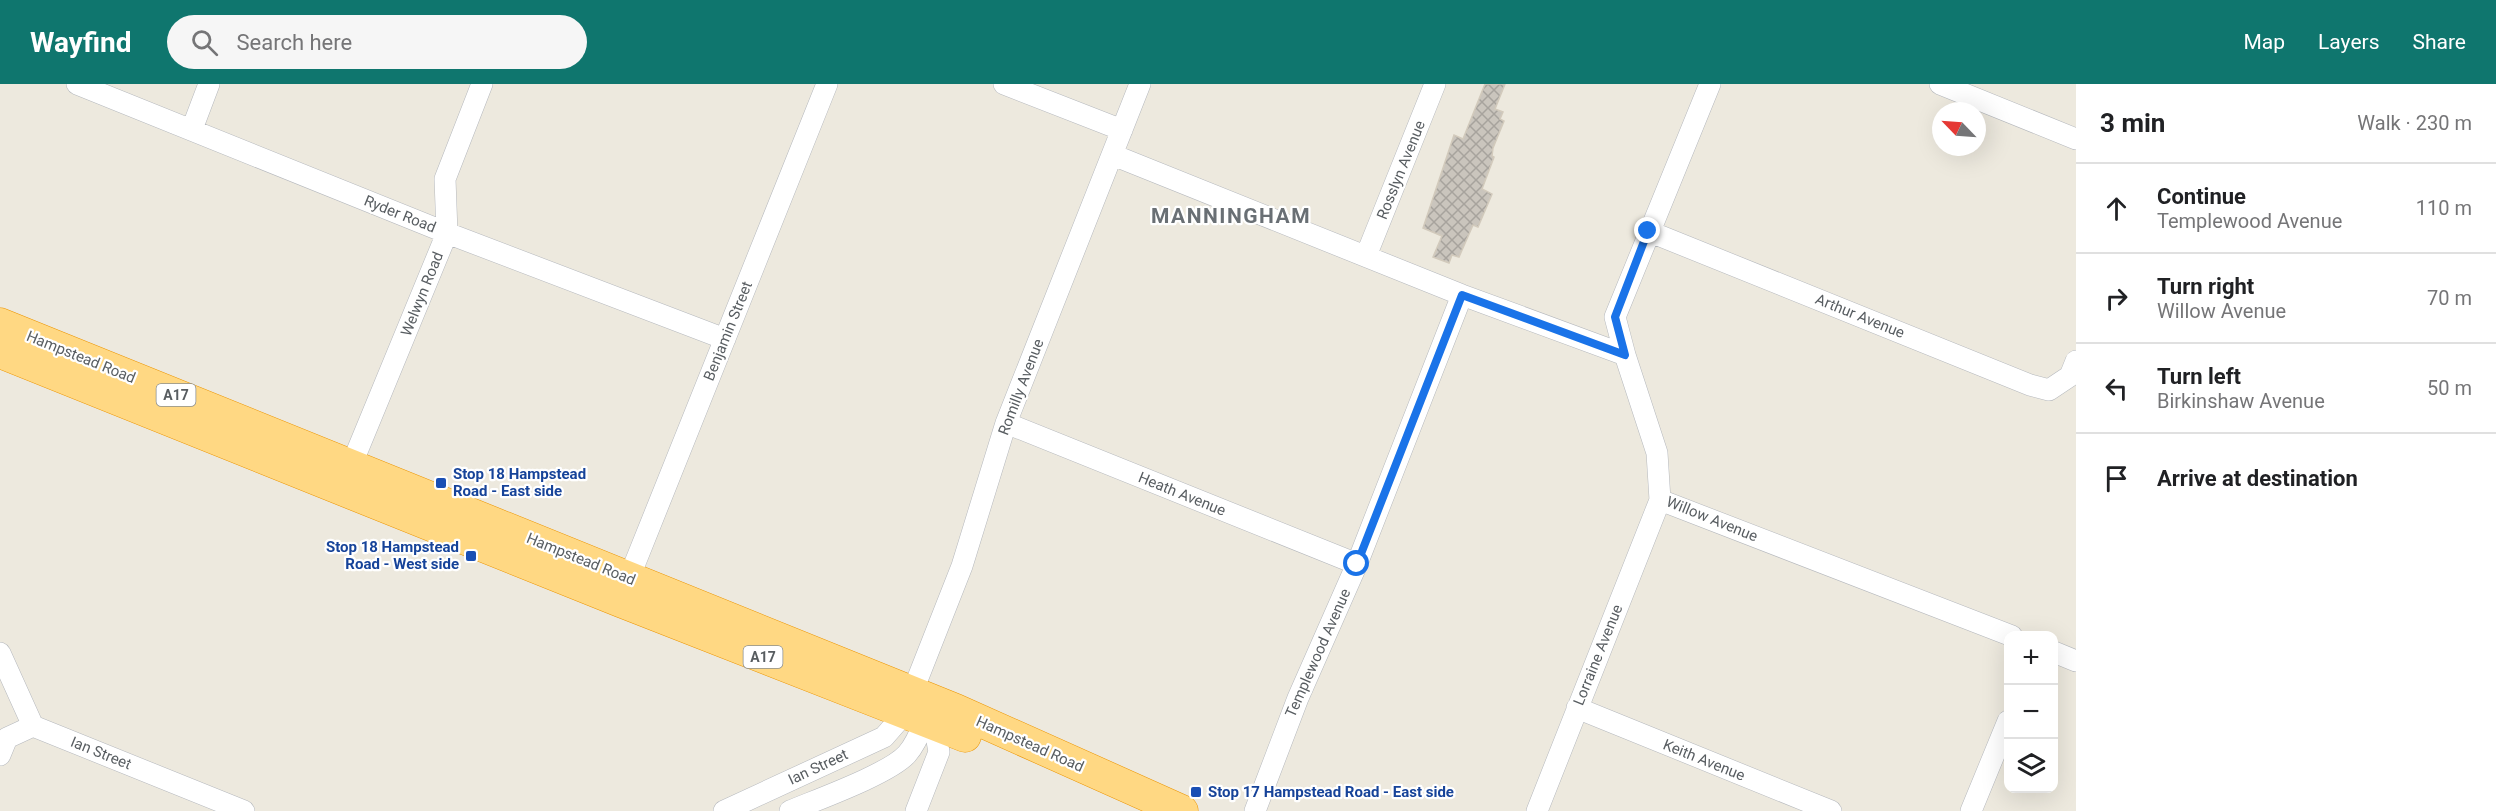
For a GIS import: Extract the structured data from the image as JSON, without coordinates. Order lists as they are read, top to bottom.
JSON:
{
  "streets": {
    "highway": ["Hampstead Road", "A17"],
    "street": [
      "Rosslyn Avenue",
      "Ryder Road",
      "Welwyn Road",
      "Arthur Avenue",
      "Benjamin Street",
      "Romilly Avenue",
      "Heath Avenue",
      "Willow Avenue",
      "Templewood Avenue",
      "Lorraine Avenue",
      "Ian Street",
      "Keith Avenue"
    ]
  },
  "crossings": [
    ["Ryder Road", "Welwyn Road"],
    ["Ryder Road", "Benjamin Street"],
    ["Welwyn Road", "Hampstead Road"],
    ["Arthur Avenue", "Willow Avenue"],
    ["Benjamin Street", "Hampstead Road"],
    ["Hampstead Road", "Romilly Avenue"],
    ["Hampstead Road", "Ian Street"],
    ["Romilly Avenue", "Heath Avenue"],
    ["Romilly Avenue", "Ian Street"],
    ["Heath Avenue", "Templewood Avenue"],
    ["Willow Avenue", "Lorraine Avenue"],
    ["Lorraine Avenue", "Keith Avenue"]
  ],
  "districts": ["MANNINGHAM"],
  "places": {
    "transit": ["Stop 18 Hampstead Road - East side", "Stop 18 Hampstead Road - West side", "Stop 17 Hampstead Road - East side"]
  },
  "north": "top left",
  "page": {
    "header": "Wayfind",
    "search": "Search here",
    "nav": ["Map", "Layers", "Share"],
    "heading": ["3 min", "Walk · 230 m"],
    "list": [
      ["Continue", "Templewood Avenue", "110 m"],
      ["Turn right", "Willow Avenue", "70 m"],
      ["Turn left", "Birkinshaw Avenue", "50 m"],
      "Arrive at destination"
    ],
    "map_buttons": ["+", "−"]
  }
}
